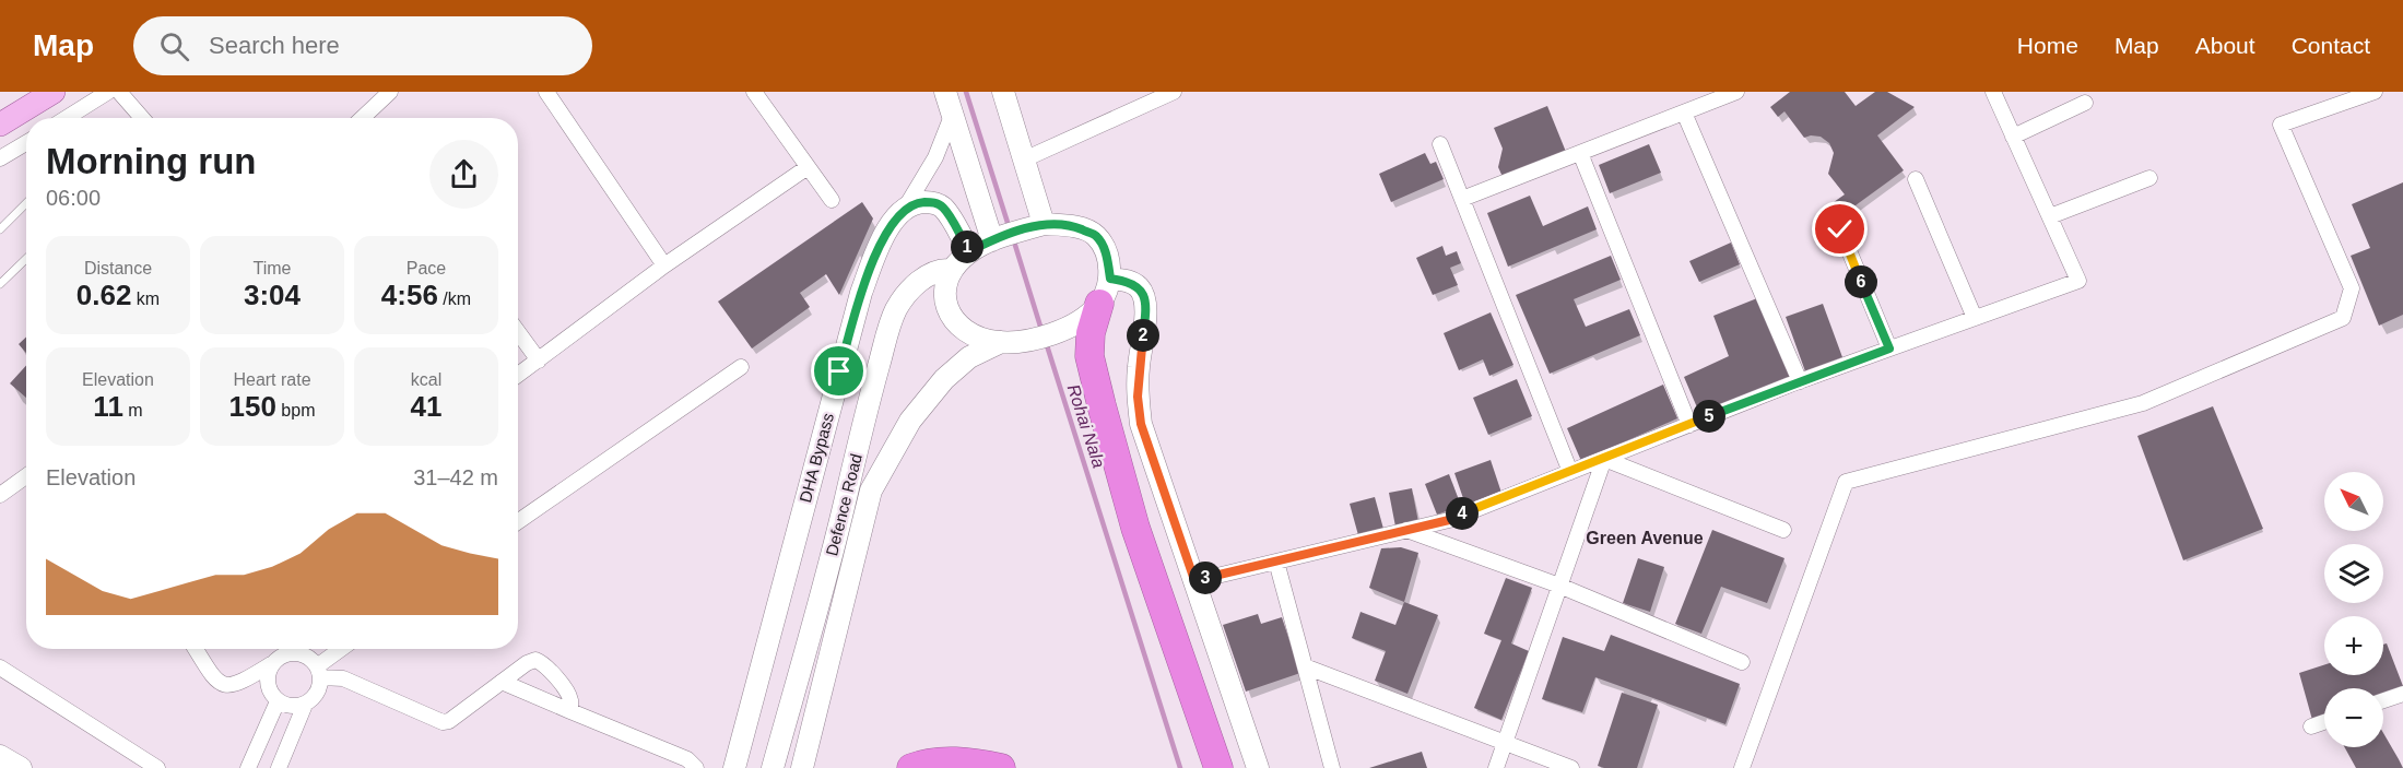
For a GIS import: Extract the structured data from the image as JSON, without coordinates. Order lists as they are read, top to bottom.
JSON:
{
  "streets": {
    "main road": ["DHA Bypass", "Defence Road"]
  },
  "districts": ["Green Avenue"],
  "water": ["Rohai Nala"],
  "north": "top left",
  "page": {
    "header": "Map",
    "search": "Search here",
    "nav": [
      "Home",
      "Map",
      "About",
      "Contact"
    ],
    "heading": ["Morning run", "06:00"],
    "stats": [
      ["Distance", "0.62 km"],
      ["Time", "3:04"],
      ["Pace", "4:56 /km"],
      ["Elevation", "11 m"],
      ["Heart rate", "150 bpm"],
      ["kcal", "41"]
    ],
    "pins": [
      "1",
      "6",
      "2",
      "5",
      "4",
      "3"
    ],
    "chart": ["Elevation", "31–42 m"],
    "map_buttons": ["+", "−"]
  }
}
